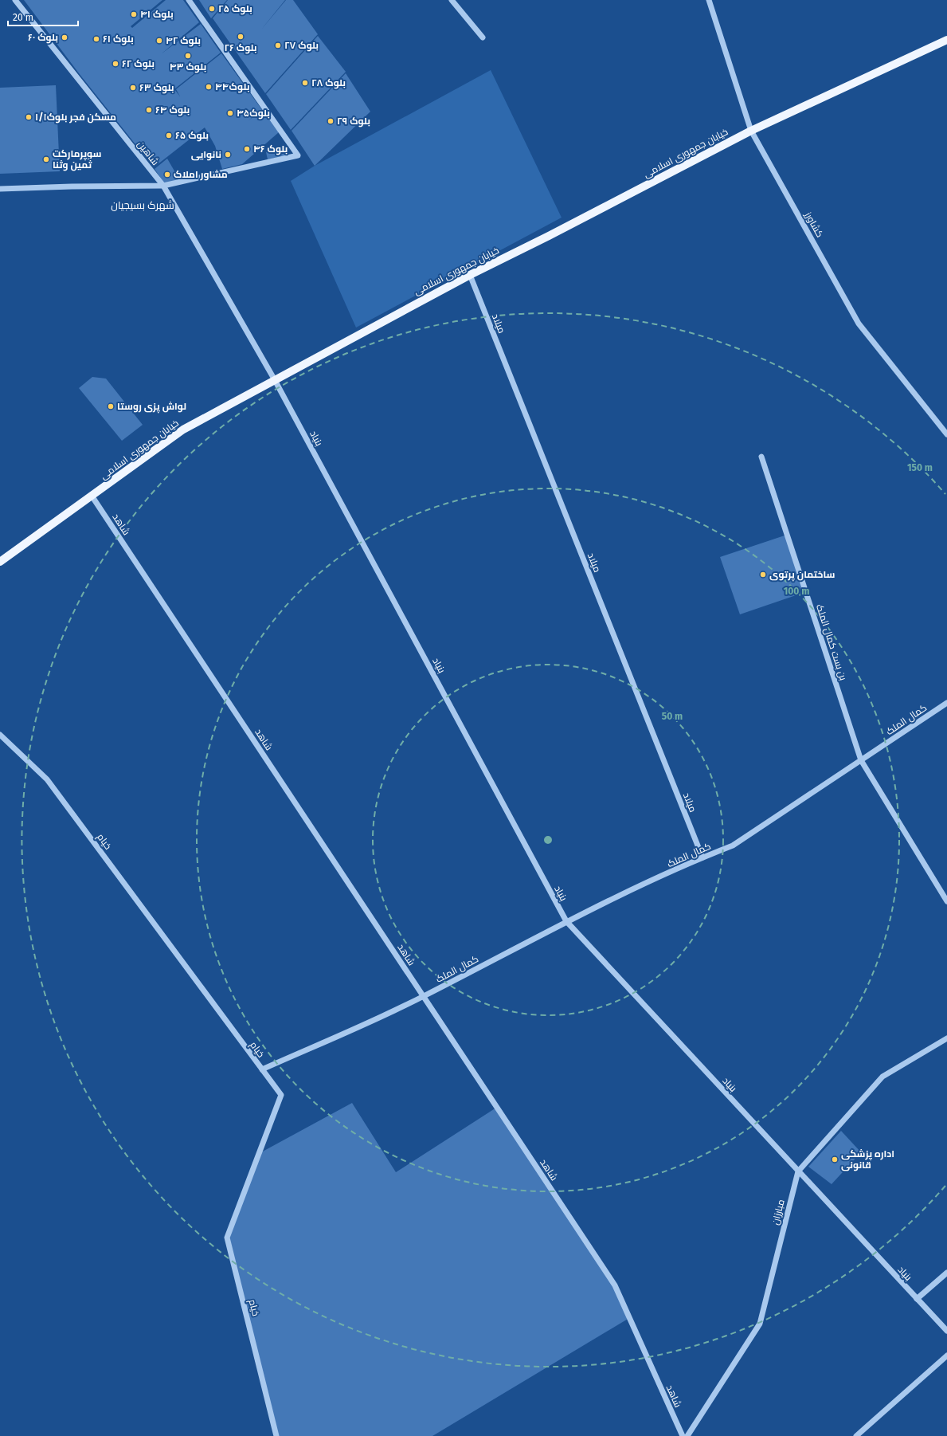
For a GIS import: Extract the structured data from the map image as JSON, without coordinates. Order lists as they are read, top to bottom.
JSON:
{
  "streets": {
    "main road": ["خیابان جمهوری اسلامی"],
    "street": [
      "شاهین",
      "کشاورز",
      "میلاد",
      "بنیاد",
      "شاهد",
      "بن بست کمال الملک",
      "کمال الملک",
      "خیام",
      "مبارزان"
    ]
  },
  "crossings": [
    ["شاهین", "خیابان جمهوری اسلامی"],
    ["شاهین", "بنیاد"],
    ["خیابان جمهوری اسلامی", "کشاورز"],
    ["خیابان جمهوری اسلامی", "میلاد"],
    ["خیابان جمهوری اسلامی", "بنیاد"],
    ["خیابان جمهوری اسلامی", "شاهد"],
    ["میلاد", "کمال الملک"],
    ["بنیاد", "کمال الملک"],
    ["بنیاد", "مبارزان"],
    ["شاهد", "کمال الملک"],
    ["بن بست کمال الملک", "کمال الملک"],
    ["کمال الملک", "خیام"]
  ],
  "districts": ["شهرک بسیجیان"],
  "places": [
    "بلوک ۲۵",
    "بلوک ۴۱",
    "بلوک ۲۶",
    "بلوک ۶۰",
    "بلوک ۶۱",
    "بلوک ۴۲",
    "بلوک ۲۷",
    "بلوک ۴۳",
    "بلوک ۶۲",
    "بلوک ۲۸",
    "بلوک۴۴",
    "بلوک ۶۳",
    "بلوک ۶۴",
    "بلوک۴۵",
    "مسکن فجر بلوک۱/۱",
    "بلوک ۲۹",
    "بلوک ۶۵",
    "بلوک ۴۶",
    "نانوایی",
    "سوپرمارکت ثمین وثنا",
    "مشاور املاک",
    "لواش پزی روستا",
    "ساختمان پرتوی",
    "اداره پزشکی قانونی"
  ],
  "scale_bar": "20 m",
  "rings": ["150 m", "100 m", "50 m"]
}
